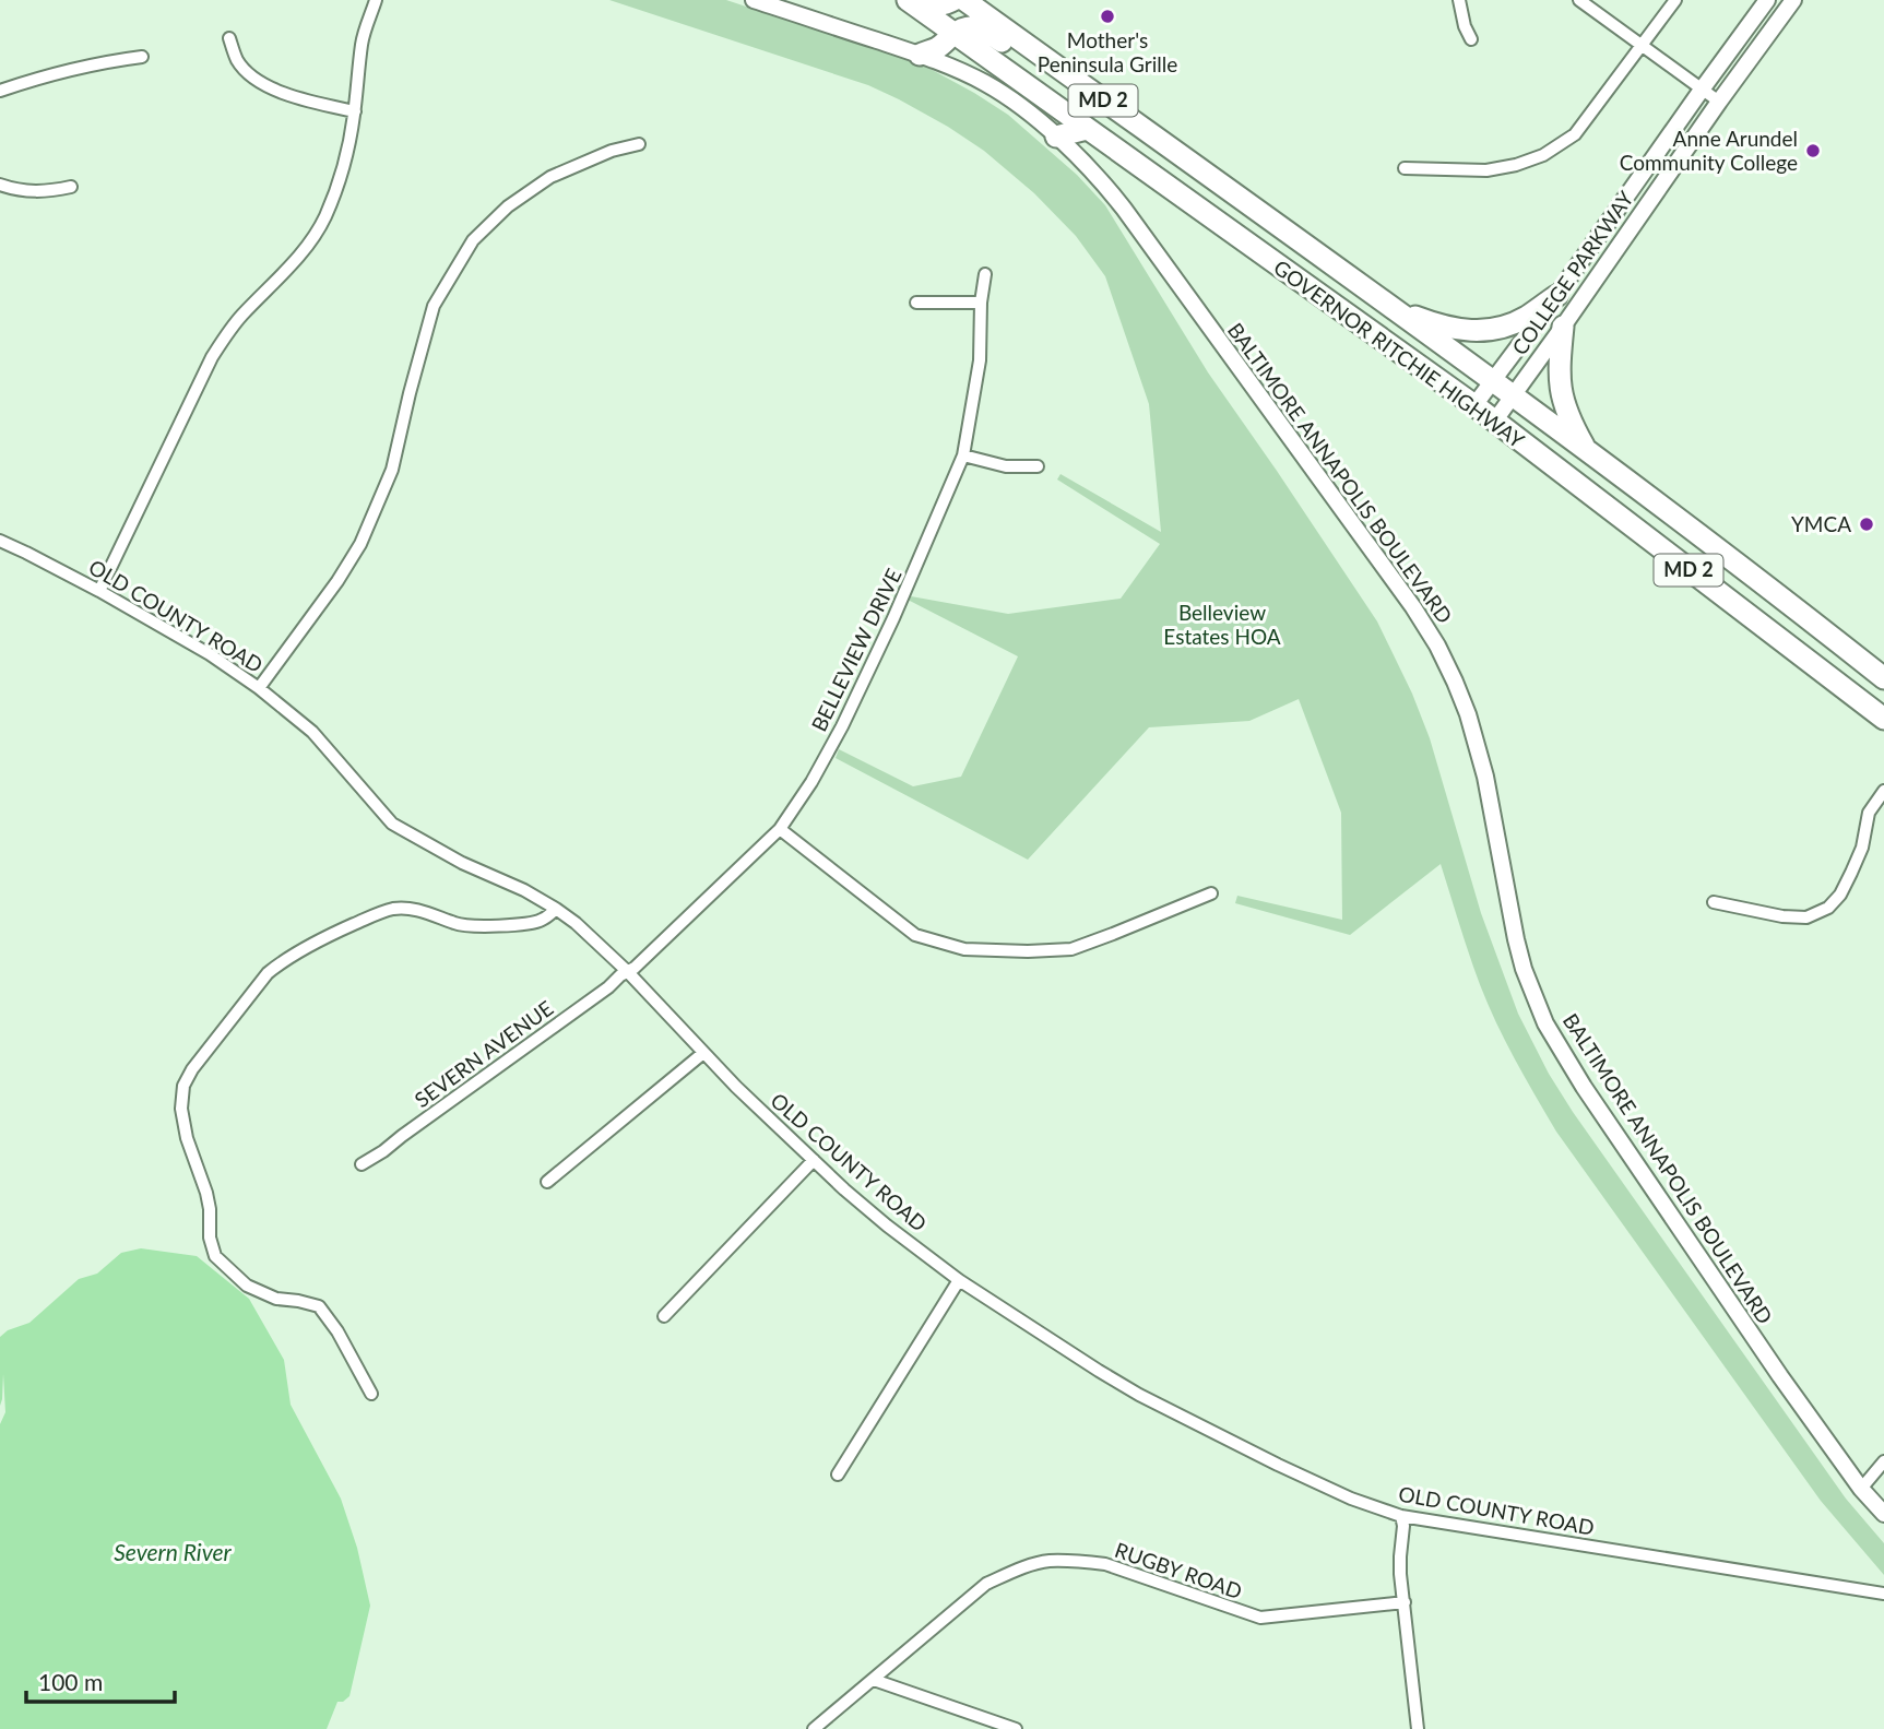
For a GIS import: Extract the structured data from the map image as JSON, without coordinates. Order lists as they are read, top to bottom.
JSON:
{
  "streets": {
    "highway": ["MD 2", "GOVERNOR RITCHIE HIGHWAY"],
    "street": [
      "COLLEGE PARKWAY",
      "BALTIMORE ANNAPOLIS BOULEVARD",
      "OLD COUNTY ROAD",
      "BELLEVIEW DRIVE",
      "SEVERN AVENUE",
      "RUGBY ROAD"
    ]
  },
  "crossings": [
    ["COLLEGE PARKWAY", "GOVERNOR RITCHIE HIGHWAY"],
    ["OLD COUNTY ROAD", "BELLEVIEW DRIVE"],
    ["OLD COUNTY ROAD", "SEVERN AVENUE"],
    ["BELLEVIEW DRIVE", "SEVERN AVENUE"]
  ],
  "water": ["Severn River"],
  "parks": ["Belleview Estates HOA"],
  "places": ["Mother's Peninsula Grille", "Anne Arundel Community College", "YMCA"],
  "scale_bar": "100 m"
}
